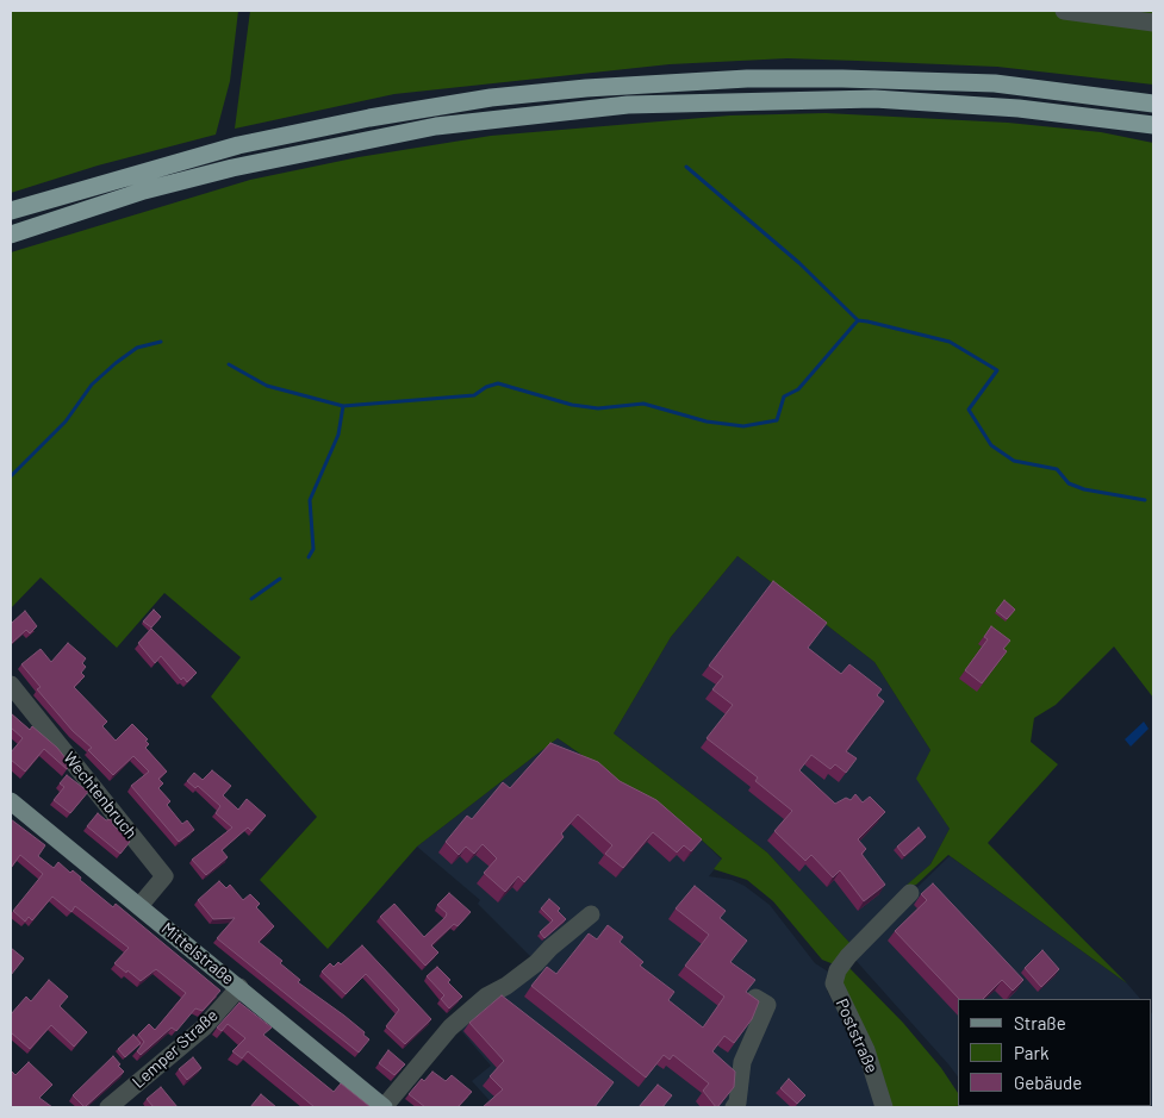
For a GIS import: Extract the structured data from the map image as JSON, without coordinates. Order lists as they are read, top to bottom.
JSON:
{
  "streets": {
    "main road": ["Mittelstraße"],
    "street": ["Wechtenbruch", "Poststraße", "Lemper Straße"]
  },
  "crossings": [
    ["Wechtenbruch", "Mittelstraße"],
    ["Mittelstraße", "Lemper Straße"]
  ],
  "legend": ["Straße", "Park", "Gebäude"]
}
